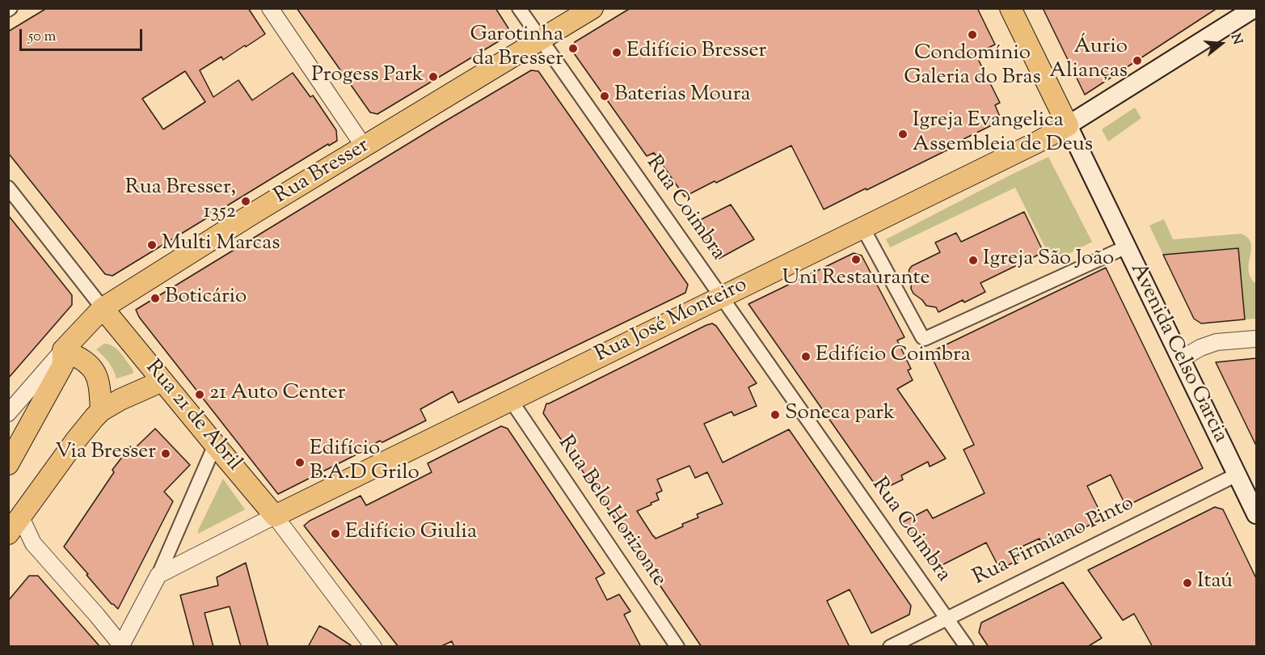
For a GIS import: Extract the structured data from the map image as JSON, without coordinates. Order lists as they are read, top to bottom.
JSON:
{
  "streets": {
    "main road": [
      "Rua Bresser",
      "Rua José Monteiro",
      "Avenida Celso Garcia",
      "Rua 21 de Abril"
    ],
    "street": ["Rua Coimbra", "Rua Belo Horizonte", "Rua Firmiano Pinto"]
  },
  "crossings": [
    ["Rua Bresser", "Rua Coimbra"],
    ["Rua Bresser", "Rua 21 de Abril"],
    ["Rua Coimbra", "Rua José Monteiro"],
    ["Rua Coimbra", "Rua Firmiano Pinto"],
    ["Rua José Monteiro", "Avenida Celso Garcia"],
    ["Rua José Monteiro", "Rua 21 de Abril"],
    ["Rua José Monteiro", "Rua Belo Horizonte"],
    ["Avenida Celso Garcia", "Rua Firmiano Pinto"]
  ],
  "places": [
    "Condomínio Galeria do Bras",
    "Garotinha da Bresser",
    "Edifício Bresser",
    "Áurio Alianças",
    "Progess Park",
    "Baterias Moura",
    "Igreja Evangelica Assembleia de Deus",
    "Rua Bresser, 1352",
    "Multi Marcas",
    "Uni Restaurante",
    "Igreja São João",
    "Boticário",
    "Edifício Coimbra",
    "21 Auto Center",
    "Soneca park",
    "Via Bresser",
    "Edifício B.A.D Grilo",
    "Edifício Giulia",
    "Itaú"
  ],
  "scale_bar": "50 m",
  "north": "right"
}
